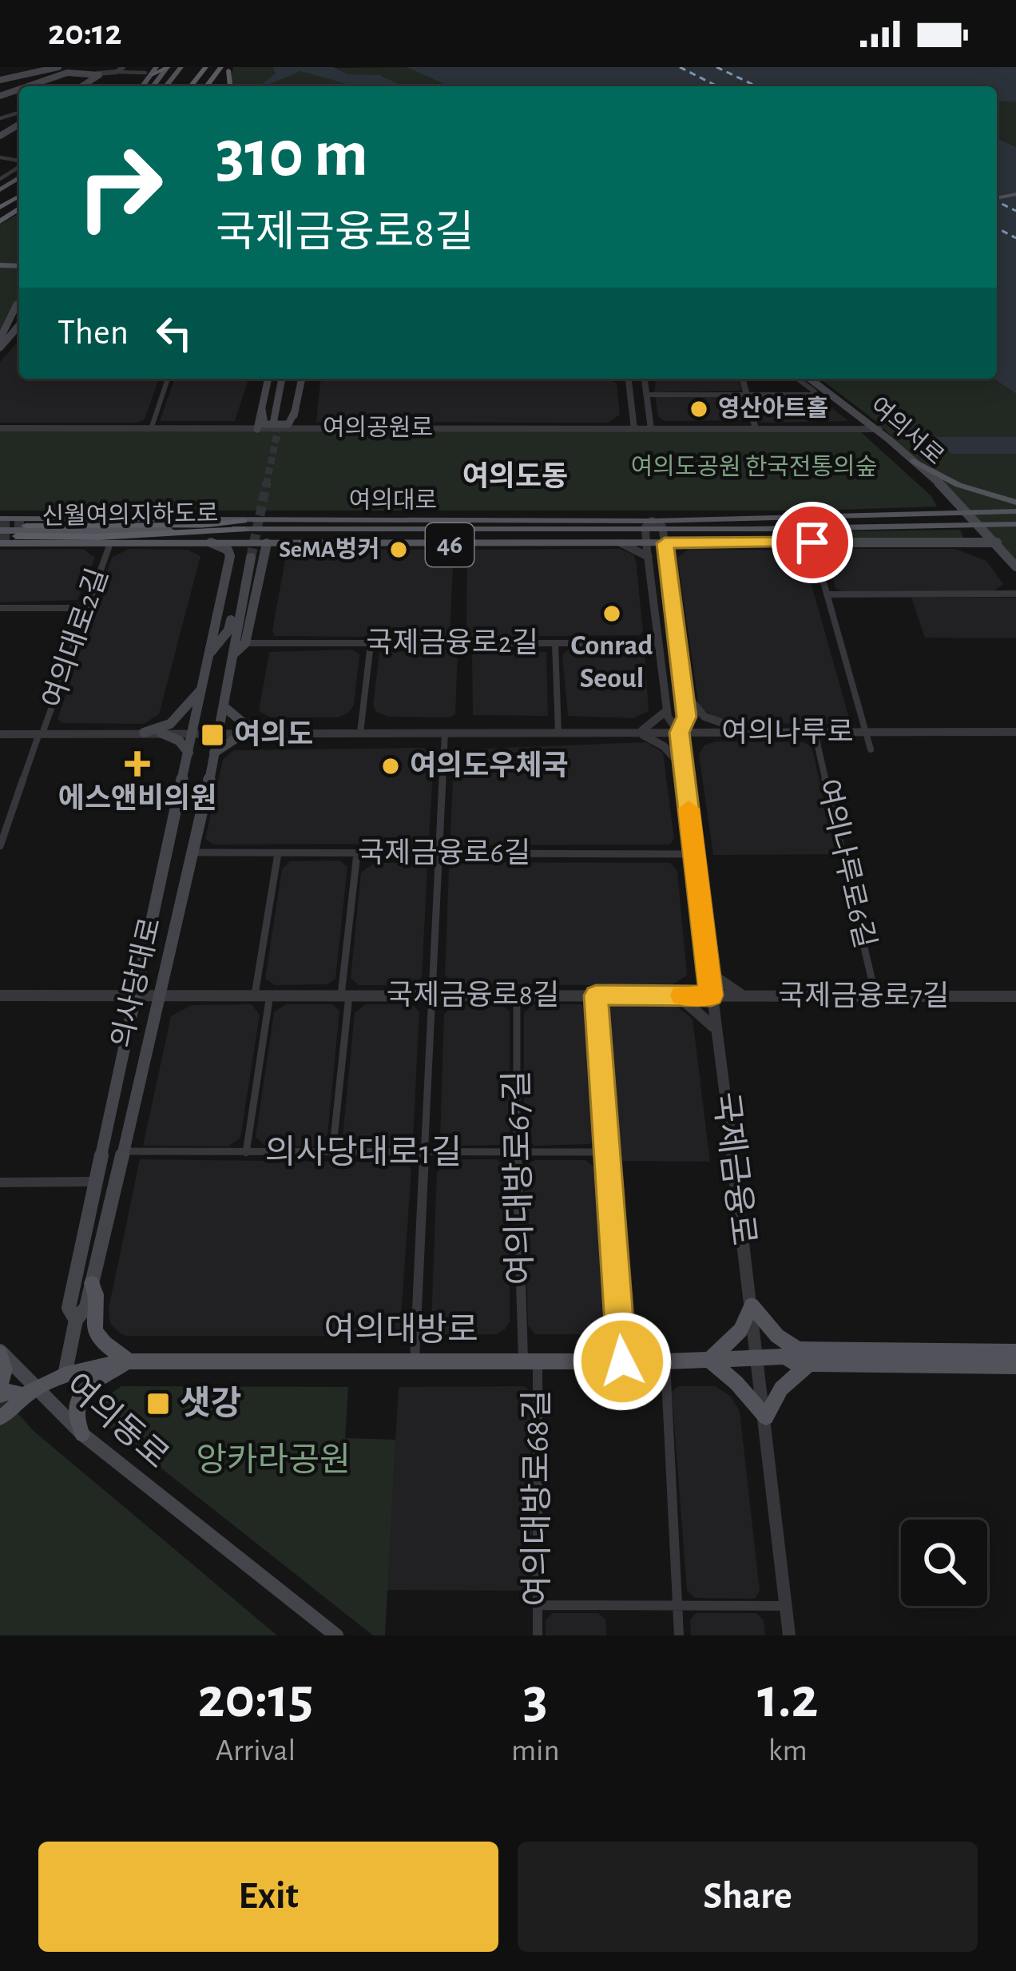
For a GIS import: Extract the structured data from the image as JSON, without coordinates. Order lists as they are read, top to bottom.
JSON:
{
  "streets": {
    "highway": ["신월여의지하도로"],
    "main road": [
      "여의서로",
      "여의대로",
      "46",
      "의사당대로",
      "여의대방로",
      "여의동로"
    ],
    "street": [
      "여의공원로",
      "여의대로2길",
      "국제금융로2길",
      "여의나루로",
      "국제금융로6길",
      "여의나루로6길",
      "국제금융로8길",
      "국제금융로7길",
      "의사당대로1길",
      "국제금융로",
      "여의대방로67길",
      "여의대방로68길"
    ]
  },
  "crossings": [
    ["여의공원로", "여의서로"],
    ["여의서로", "여의대로"],
    ["여의대로", "신월여의지하도로"],
    ["여의대로", "여의대로2길"],
    ["여의대로", "의사당대로"],
    ["여의대로", "국제금융로"],
    ["여의대로2길", "여의나루로"],
    ["국제금융로2길", "국제금융로"],
    ["여의나루로", "여의나루로6길"],
    ["여의나루로", "의사당대로"],
    ["여의나루로", "국제금융로"],
    ["국제금융로6길", "의사당대로"],
    ["국제금융로6길", "국제금융로8길"],
    ["국제금융로6길", "국제금융로"],
    ["여의나루로6길", "국제금융로7길"],
    ["의사당대로", "국제금융로8길"],
    ["의사당대로", "의사당대로1길"],
    ["의사당대로", "여의대방로"],
    ["국제금융로8길", "국제금융로7길"],
    ["국제금융로8길", "의사당대로1길"],
    ["국제금융로8길", "국제금융로"],
    ["국제금융로8길", "여의대방로67길"],
    ["국제금융로7길", "국제금융로"],
    ["의사당대로1길", "여의대방로67길"],
    ["국제금융로", "여의대방로"],
    ["여의대방로67길", "여의대방로"],
    ["여의대방로67길", "여의대방로68길"],
    ["여의대방로", "여의동로"],
    ["여의대방로", "여의대방로68길"]
  ],
  "districts": ["여의도동"],
  "parks": ["여의도공원 한국전통의숲", "앙카라공원"],
  "places": {
    "other": [
      "영산아트홀",
      "SeMA벙커",
      "Conrad Seoul",
      "여의도우체국"
    ],
    "transit": ["여의도", "샛강"],
    "health": ["에스앤비의원"]
  },
  "page": {
    "status": "20:12",
    "turn": ["310 m", "국제금융로8길"],
    "then": "Then",
    "eta": [
      "20:15",
      "Arrival",
      "3",
      "min",
      "1.2",
      "km"
    ],
    "buttons": ["Exit", "Share"]
  }
}
